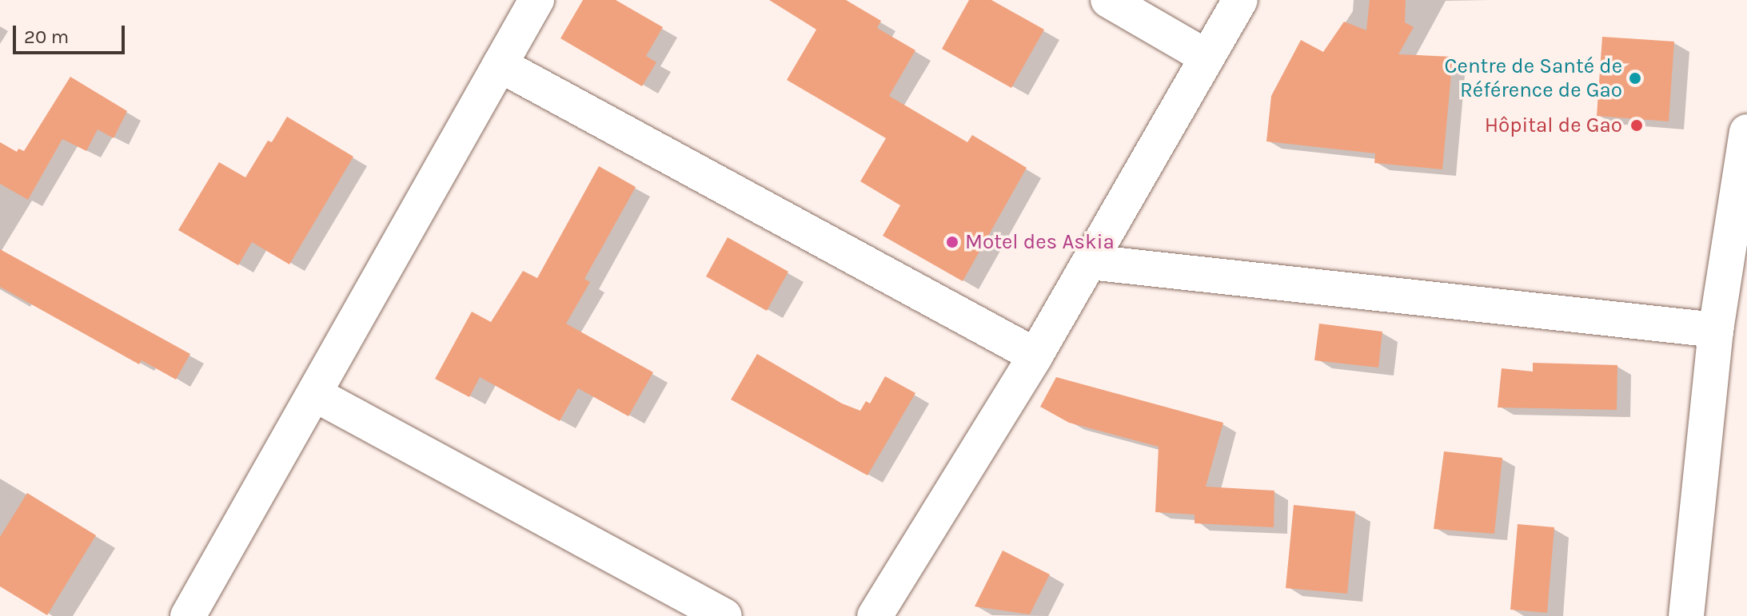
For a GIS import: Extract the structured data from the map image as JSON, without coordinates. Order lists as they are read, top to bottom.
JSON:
{
  "places": ["Centre de Santé de Référence de Gao", "Hôpital de Gao", "Motel des Askia"],
  "scale_bar": "20 m"
}
